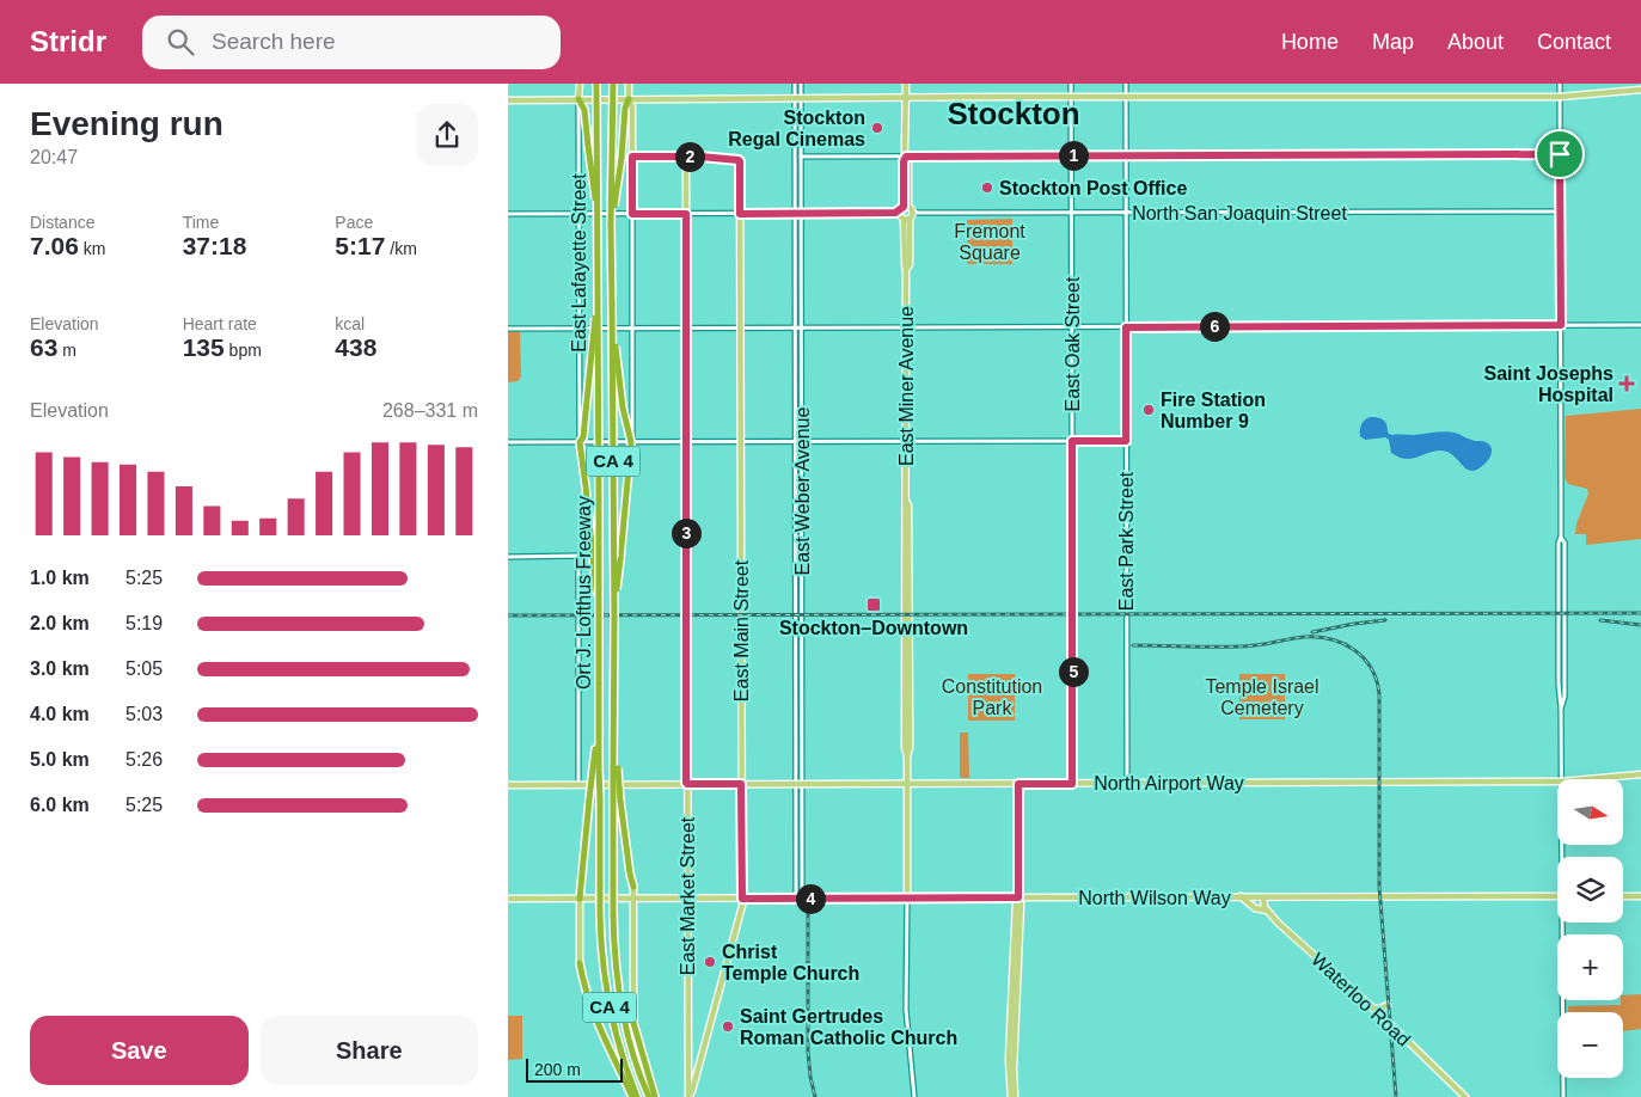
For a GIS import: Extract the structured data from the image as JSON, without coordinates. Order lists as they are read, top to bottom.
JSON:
{
  "streets": {
    "highway": ["CA 4", "Ort J. Lofthus Freeway"],
    "main road": [
      "East Lafayette Street",
      "East Miner Avenue",
      "East Main Street",
      "North Airport Way",
      "East Market Street",
      "North Wilson Way",
      "Waterloo Road"
    ],
    "street": [
      "North San Joaquin Street",
      "East Oak Street",
      "East Weber Avenue",
      "East Park Street"
    ]
  },
  "crossings": [
    ["North San Joaquin Street", "East Lafayette Street"],
    ["North San Joaquin Street", "East Oak Street"],
    ["North San Joaquin Street", "East Miner Avenue"],
    ["North San Joaquin Street", "East Weber Avenue"],
    ["North San Joaquin Street", "East Park Street"],
    ["North San Joaquin Street", "East Main Street"],
    ["North San Joaquin Street", "East Market Street"],
    ["East Oak Street", "North Airport Way"],
    ["East Miner Avenue", "North Airport Way"],
    ["East Miner Avenue", "North Wilson Way"],
    ["CA 4", "Ort J. Lofthus Freeway"],
    ["East Weber Avenue", "North Airport Way"],
    ["East Weber Avenue", "North Wilson Way"],
    ["East Park Street", "North Airport Way"],
    ["East Main Street", "North Airport Way"],
    ["East Main Street", "East Market Street"],
    ["East Main Street", "North Wilson Way"],
    ["North Airport Way", "East Market Street"],
    ["East Market Street", "North Wilson Way"],
    ["North Wilson Way", "Waterloo Road"]
  ],
  "districts": ["Stockton"],
  "parks": ["Fremont Square", "Constitution Park", "Temple Israel Cemetery"],
  "places": {
    "other": [
      "Stockton Regal Cinemas",
      "Stockton Post Office",
      "Fire Station Number 9",
      "Christ Temple Church",
      "Saint Gertrudes Roman Catholic Church"
    ],
    "health": ["Saint Josephs Hospital"],
    "transit": ["Stockton–Downtown"]
  },
  "scale_bar": "200 m",
  "north": "right",
  "page": {
    "header": "Stridr",
    "search": "Search here",
    "nav": [
      "Home",
      "Map",
      "About",
      "Contact"
    ],
    "heading": ["Evening run", "20:47"],
    "pins": [
      "1",
      "2",
      "6",
      "3",
      "5",
      "4"
    ],
    "stats": [
      ["Distance", "7.06 km"],
      ["Time", "37:18"],
      ["Pace", "5:17 /km"],
      ["Elevation", "63 m"],
      ["Heart rate", "135 bpm"],
      ["kcal", "438"]
    ],
    "chart": ["Elevation", "268–331 m"],
    "list": [
      {
        "name": "1.0 km",
        "note": "5:25"
      },
      {
        "name": "2.0 km",
        "note": "5:19"
      },
      {
        "name": "3.0 km",
        "note": "5:05"
      },
      {
        "name": "4.0 km",
        "note": "5:03"
      },
      {
        "name": "5.0 km",
        "note": "5:26"
      },
      {
        "name": "6.0 km",
        "note": "5:25"
      }
    ],
    "map_buttons": ["+", "−"],
    "buttons": ["Save", "Share"],
    "scale": "200 m"
  }
}
